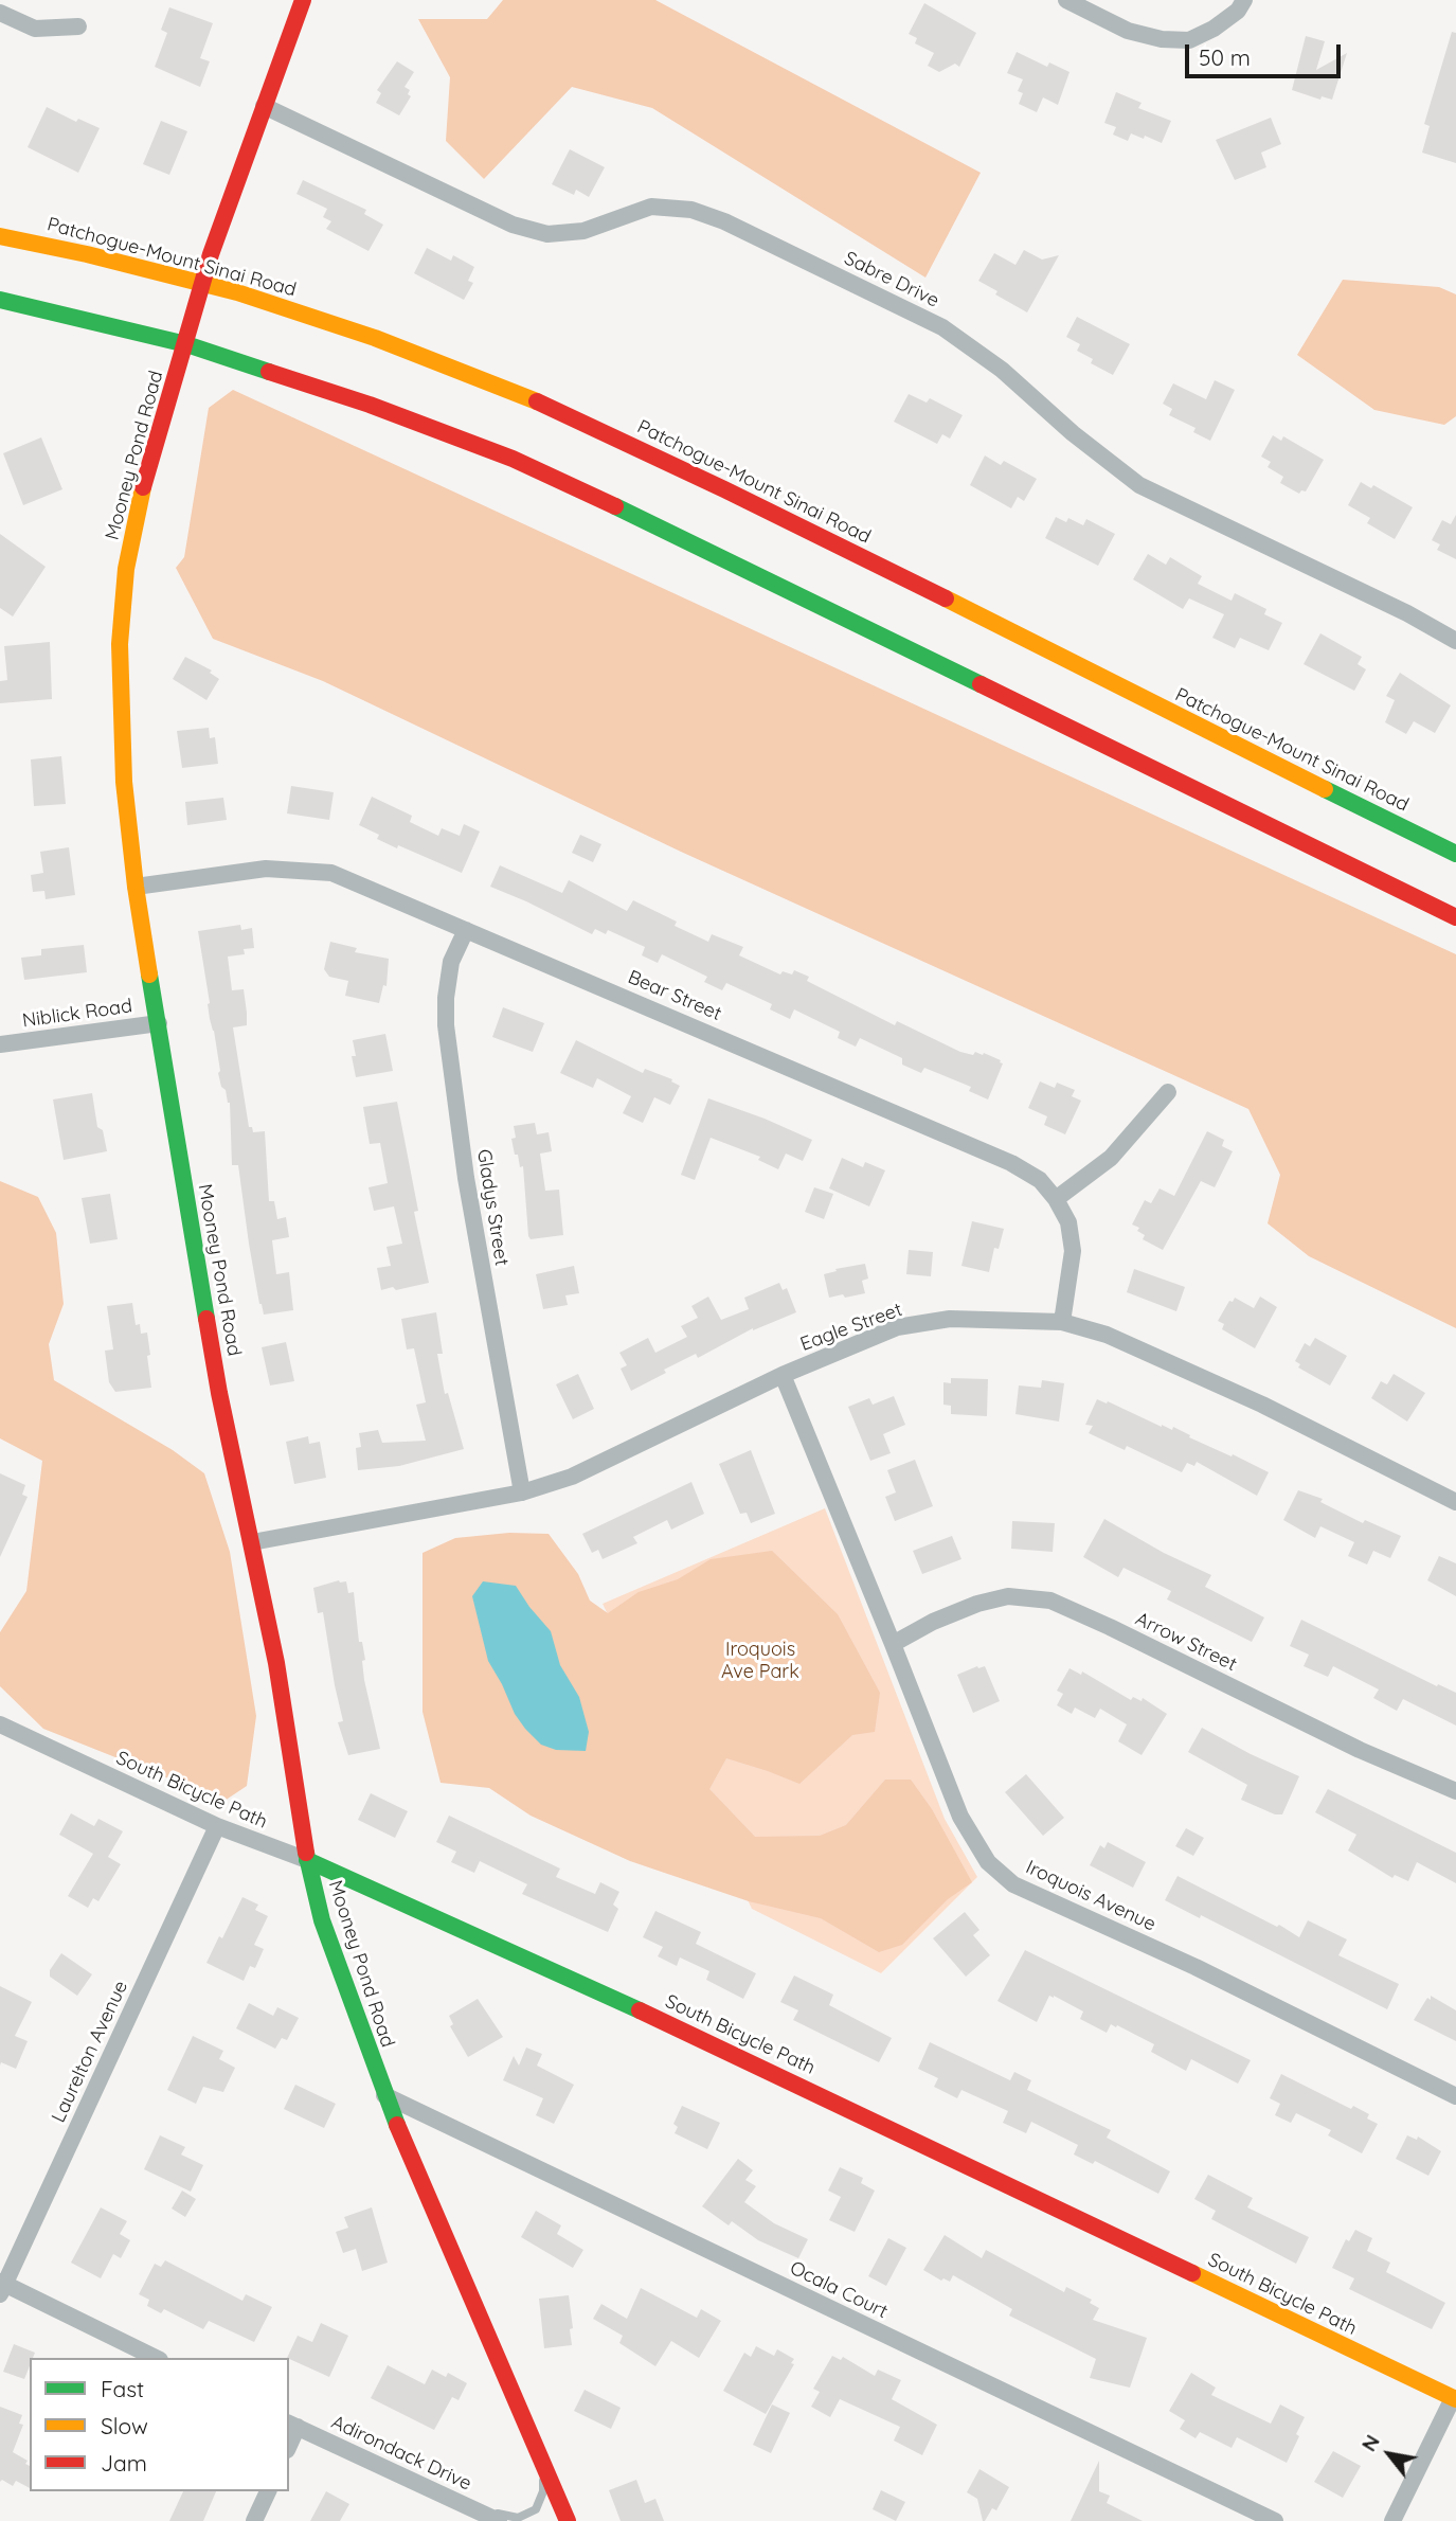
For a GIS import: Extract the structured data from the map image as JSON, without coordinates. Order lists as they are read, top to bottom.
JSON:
{
  "streets": {
    "main road": ["Patchogue-Mount Sinai Road", "Mooney Pond Road", "South Bicycle Path"],
    "street": [
      "Sabre Drive",
      "Bear Street",
      "Niblick Road",
      "Gladys Street",
      "Eagle Street",
      "Arrow Street",
      "Iroquois Avenue",
      "Laurelton Avenue",
      "Ocala Court",
      "Adirondack Drive"
    ]
  },
  "crossings": [
    ["Patchogue-Mount Sinai Road", "Mooney Pond Road"],
    ["Sabre Drive", "Mooney Pond Road"],
    ["Mooney Pond Road", "Bear Street"],
    ["Mooney Pond Road", "Niblick Road"],
    ["Mooney Pond Road", "Eagle Street"],
    ["Mooney Pond Road", "South Bicycle Path"],
    ["Mooney Pond Road", "Ocala Court"],
    ["Bear Street", "Gladys Street"],
    ["Bear Street", "Eagle Street"],
    ["Gladys Street", "Eagle Street"],
    ["Eagle Street", "Iroquois Avenue"],
    ["Arrow Street", "Iroquois Avenue"],
    ["South Bicycle Path", "Laurelton Avenue"]
  ],
  "parks": ["Iroquois Ave Park"],
  "legend": ["Fast", "Slow", "Jam"],
  "scale_bar": "50 m",
  "north": "top left"
}
